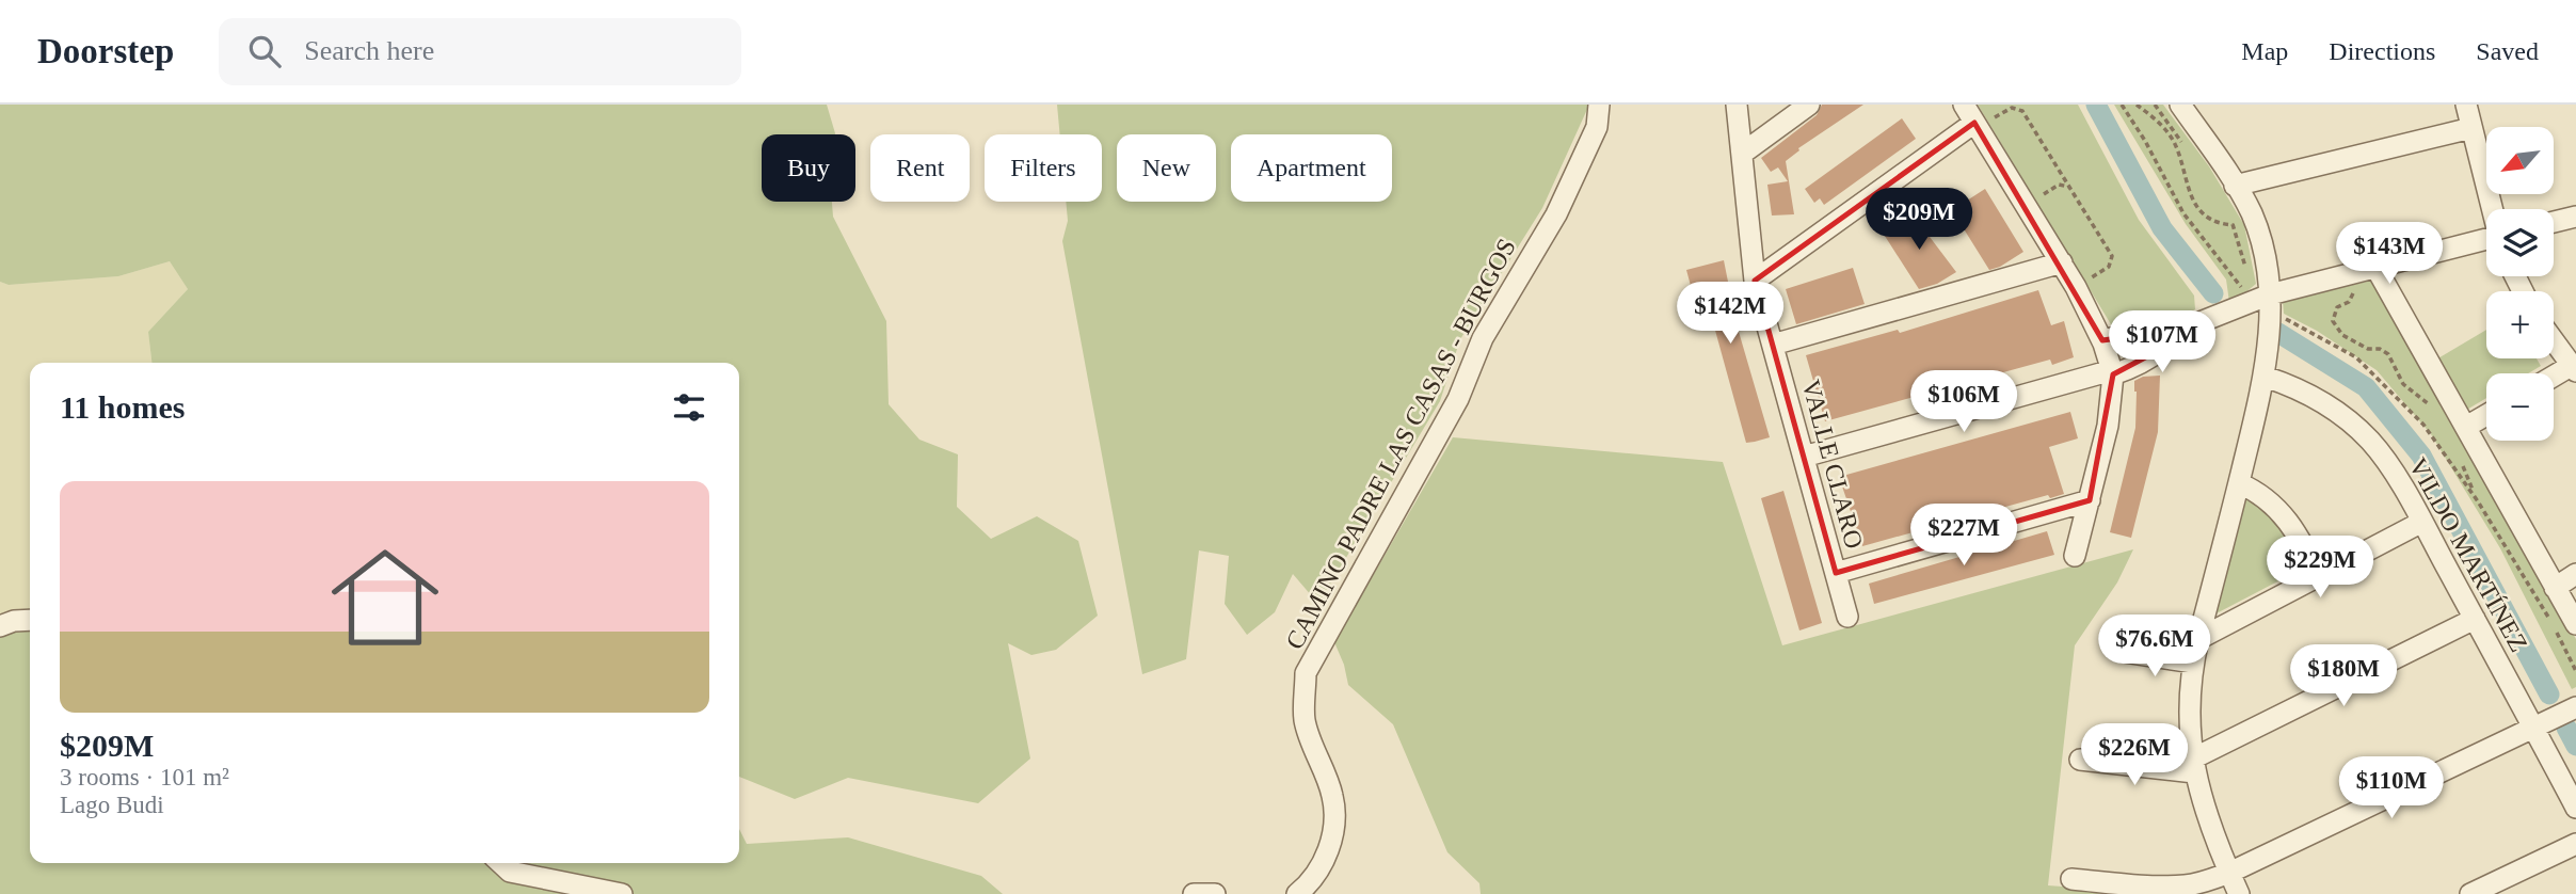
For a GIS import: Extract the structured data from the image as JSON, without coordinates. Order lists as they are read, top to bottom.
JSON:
{
  "streets": {
    "street": ["CAMINO PADRE LAS CASAS - BURGOS", "VALLE CLARO", "VILDO MARTÍNEZ"]
  },
  "north": "bottom left",
  "page": {
    "header": "Doorstep",
    "search": "Search here",
    "nav": ["Map", "Directions", "Saved"],
    "map_buttons": ["+", "−"],
    "chip": [
      "Buy",
      "Rent",
      "Filters",
      "New",
      "Apartment"
    ],
    "price": [
      "$209M",
      "$143M",
      "$142M",
      "$107M",
      "$106M",
      "$227M",
      "$229M",
      "$76.6M",
      "$180M",
      "$226M",
      "$110M"
    ],
    "heading": "11 homes",
    "list": [
      {
        "name": "$209M",
        "note": "3 rooms · 101 m² · Lago Budi"
      }
    ]
  }
}
